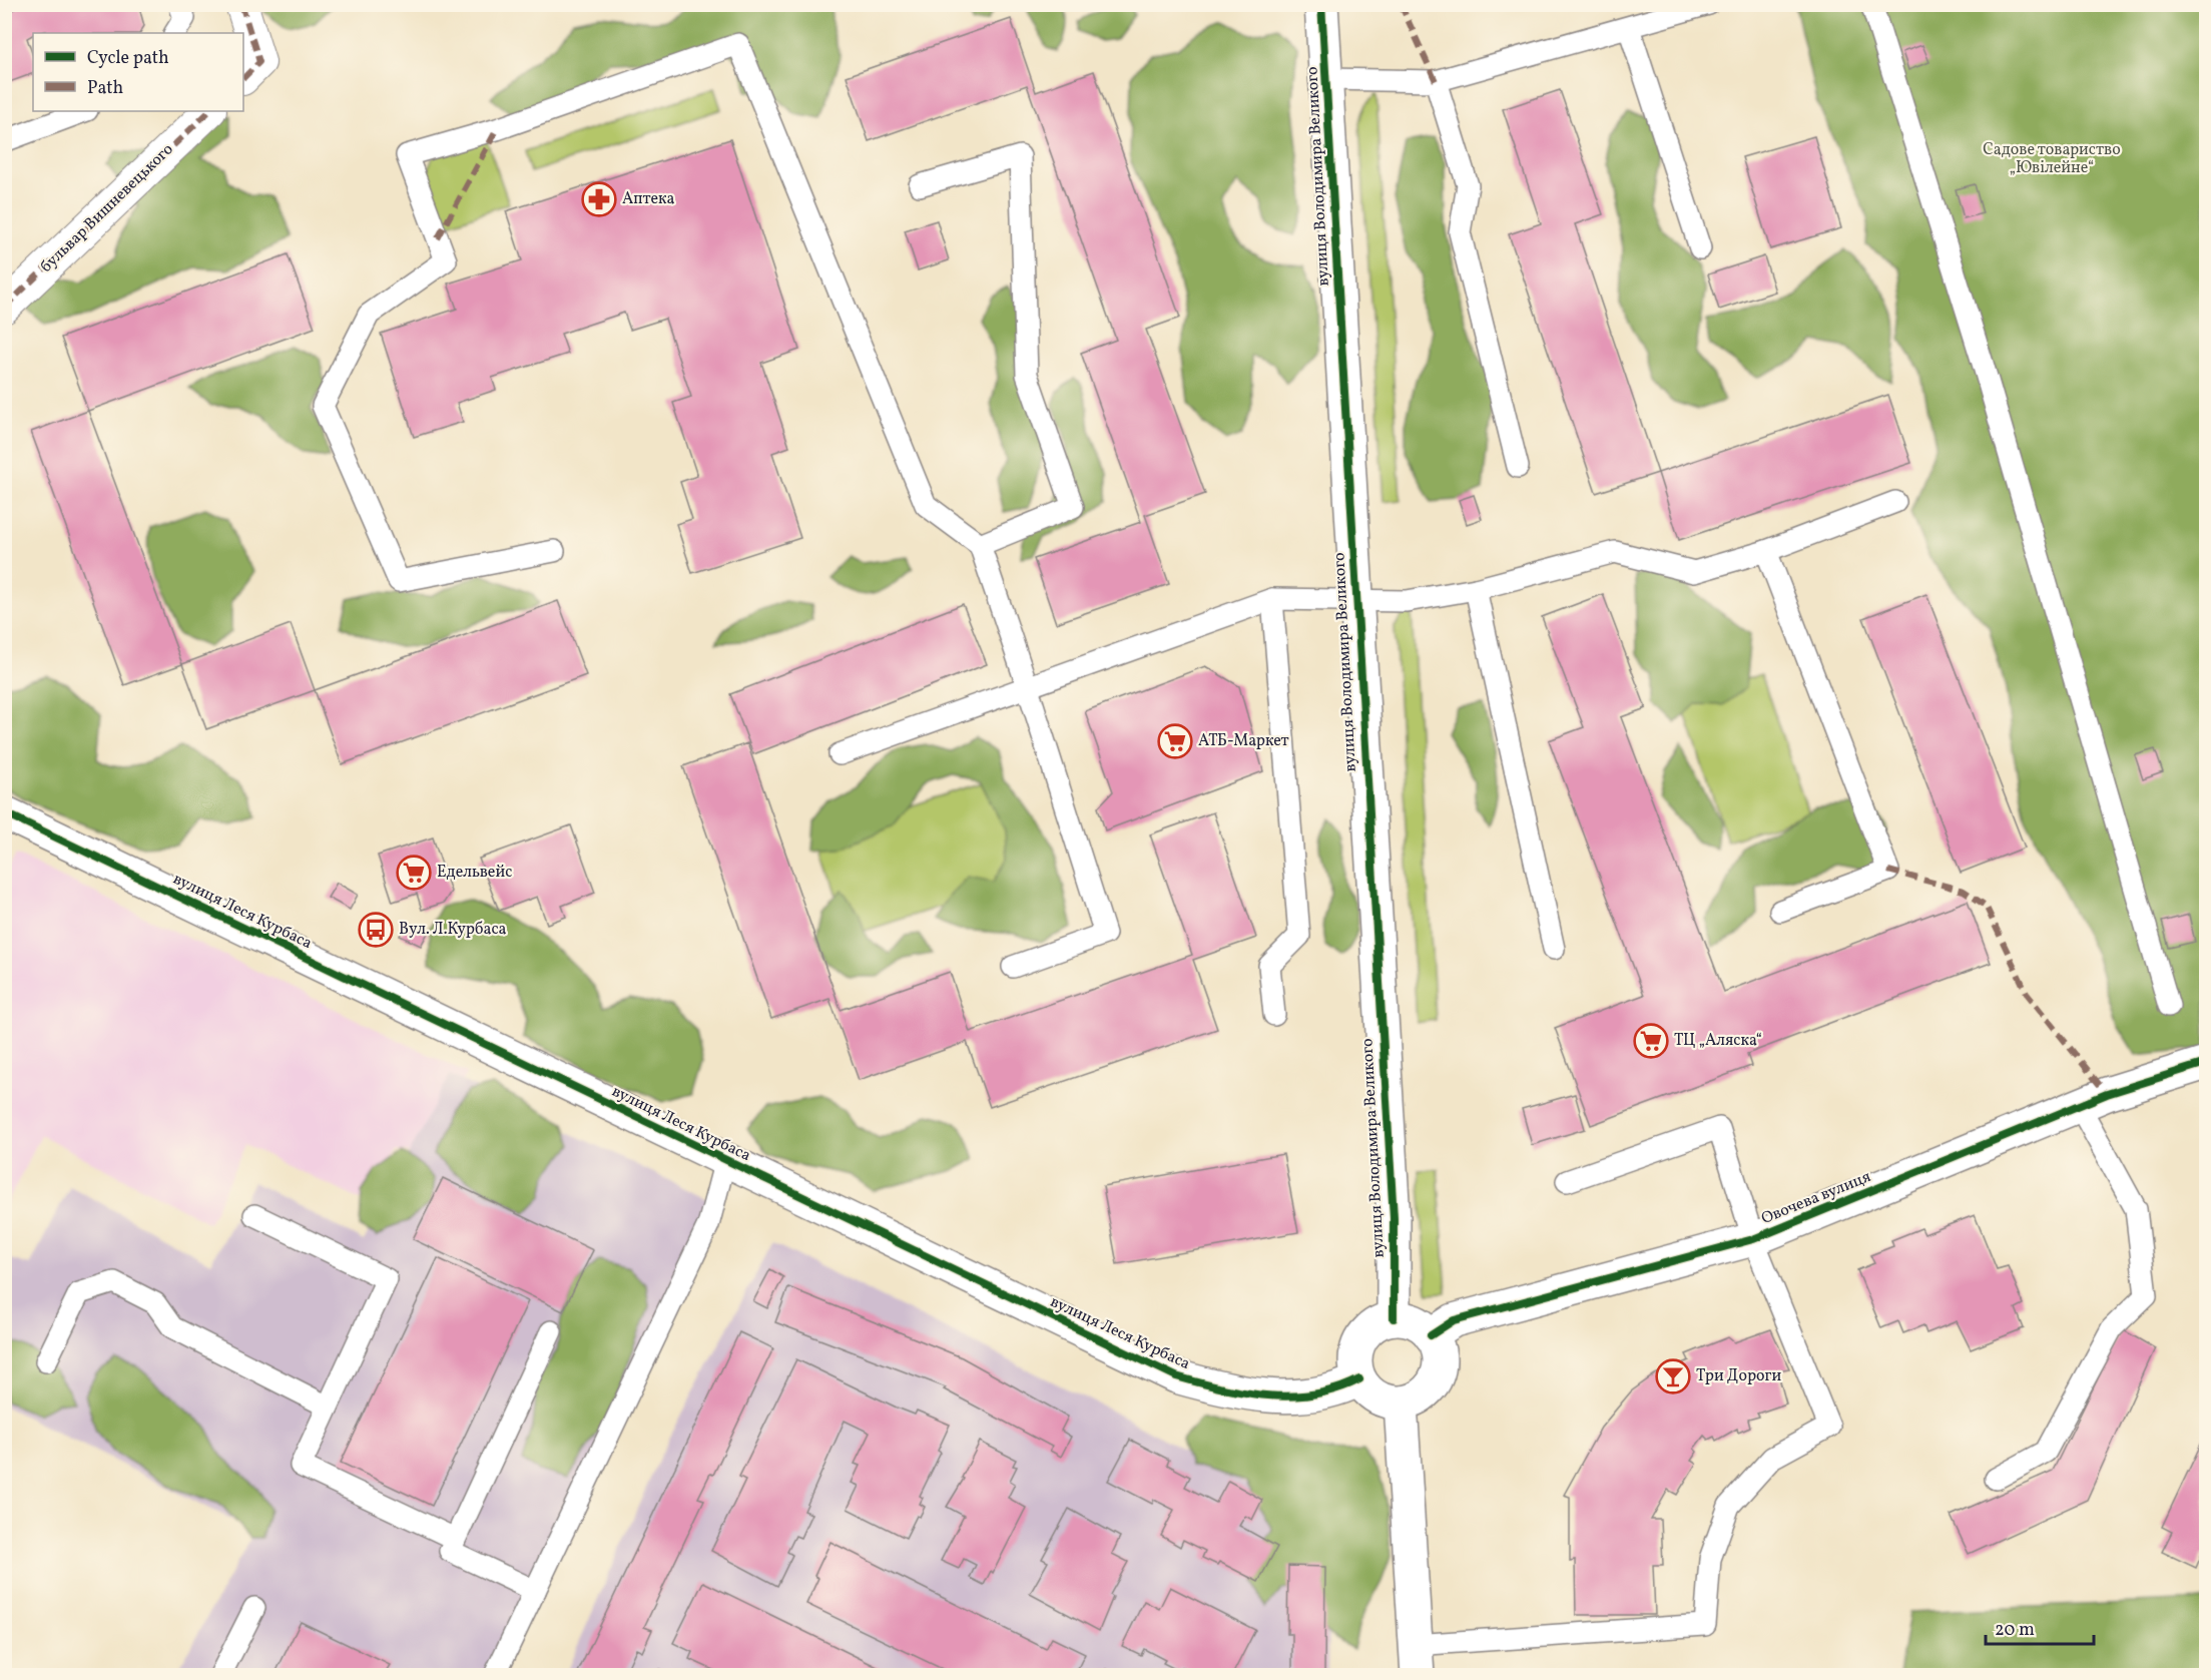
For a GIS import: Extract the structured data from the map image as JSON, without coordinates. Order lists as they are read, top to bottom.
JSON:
{
  "streets": {
    "street": [
      "вулиця Володимира Великого",
      "бульвар Вишневецького",
      "вулиця Леся Курбаса",
      "Овочева вулиця"
    ]
  },
  "crossings": [
    ["вулиця Володимира Великого", "вулиця Леся Курбаса"],
    ["вулиця Володимира Великого", "Овочева вулиця"],
    ["вулиця Леся Курбаса", "Овочева вулиця"]
  ],
  "parks": ["Садове товариство „Ювілейне“"],
  "places": {
    "pharmacy": ["Аптека"],
    "supermarket": ["АТБ-Маркет", "Едельвейс", "ТЦ „Аляска“"],
    "bus stop": ["Вул. Л.Курбаса"],
    "bar": ["Три Дороги"]
  },
  "legend": ["Cycle path", "Path"],
  "scale_bar": "20 m"
}
